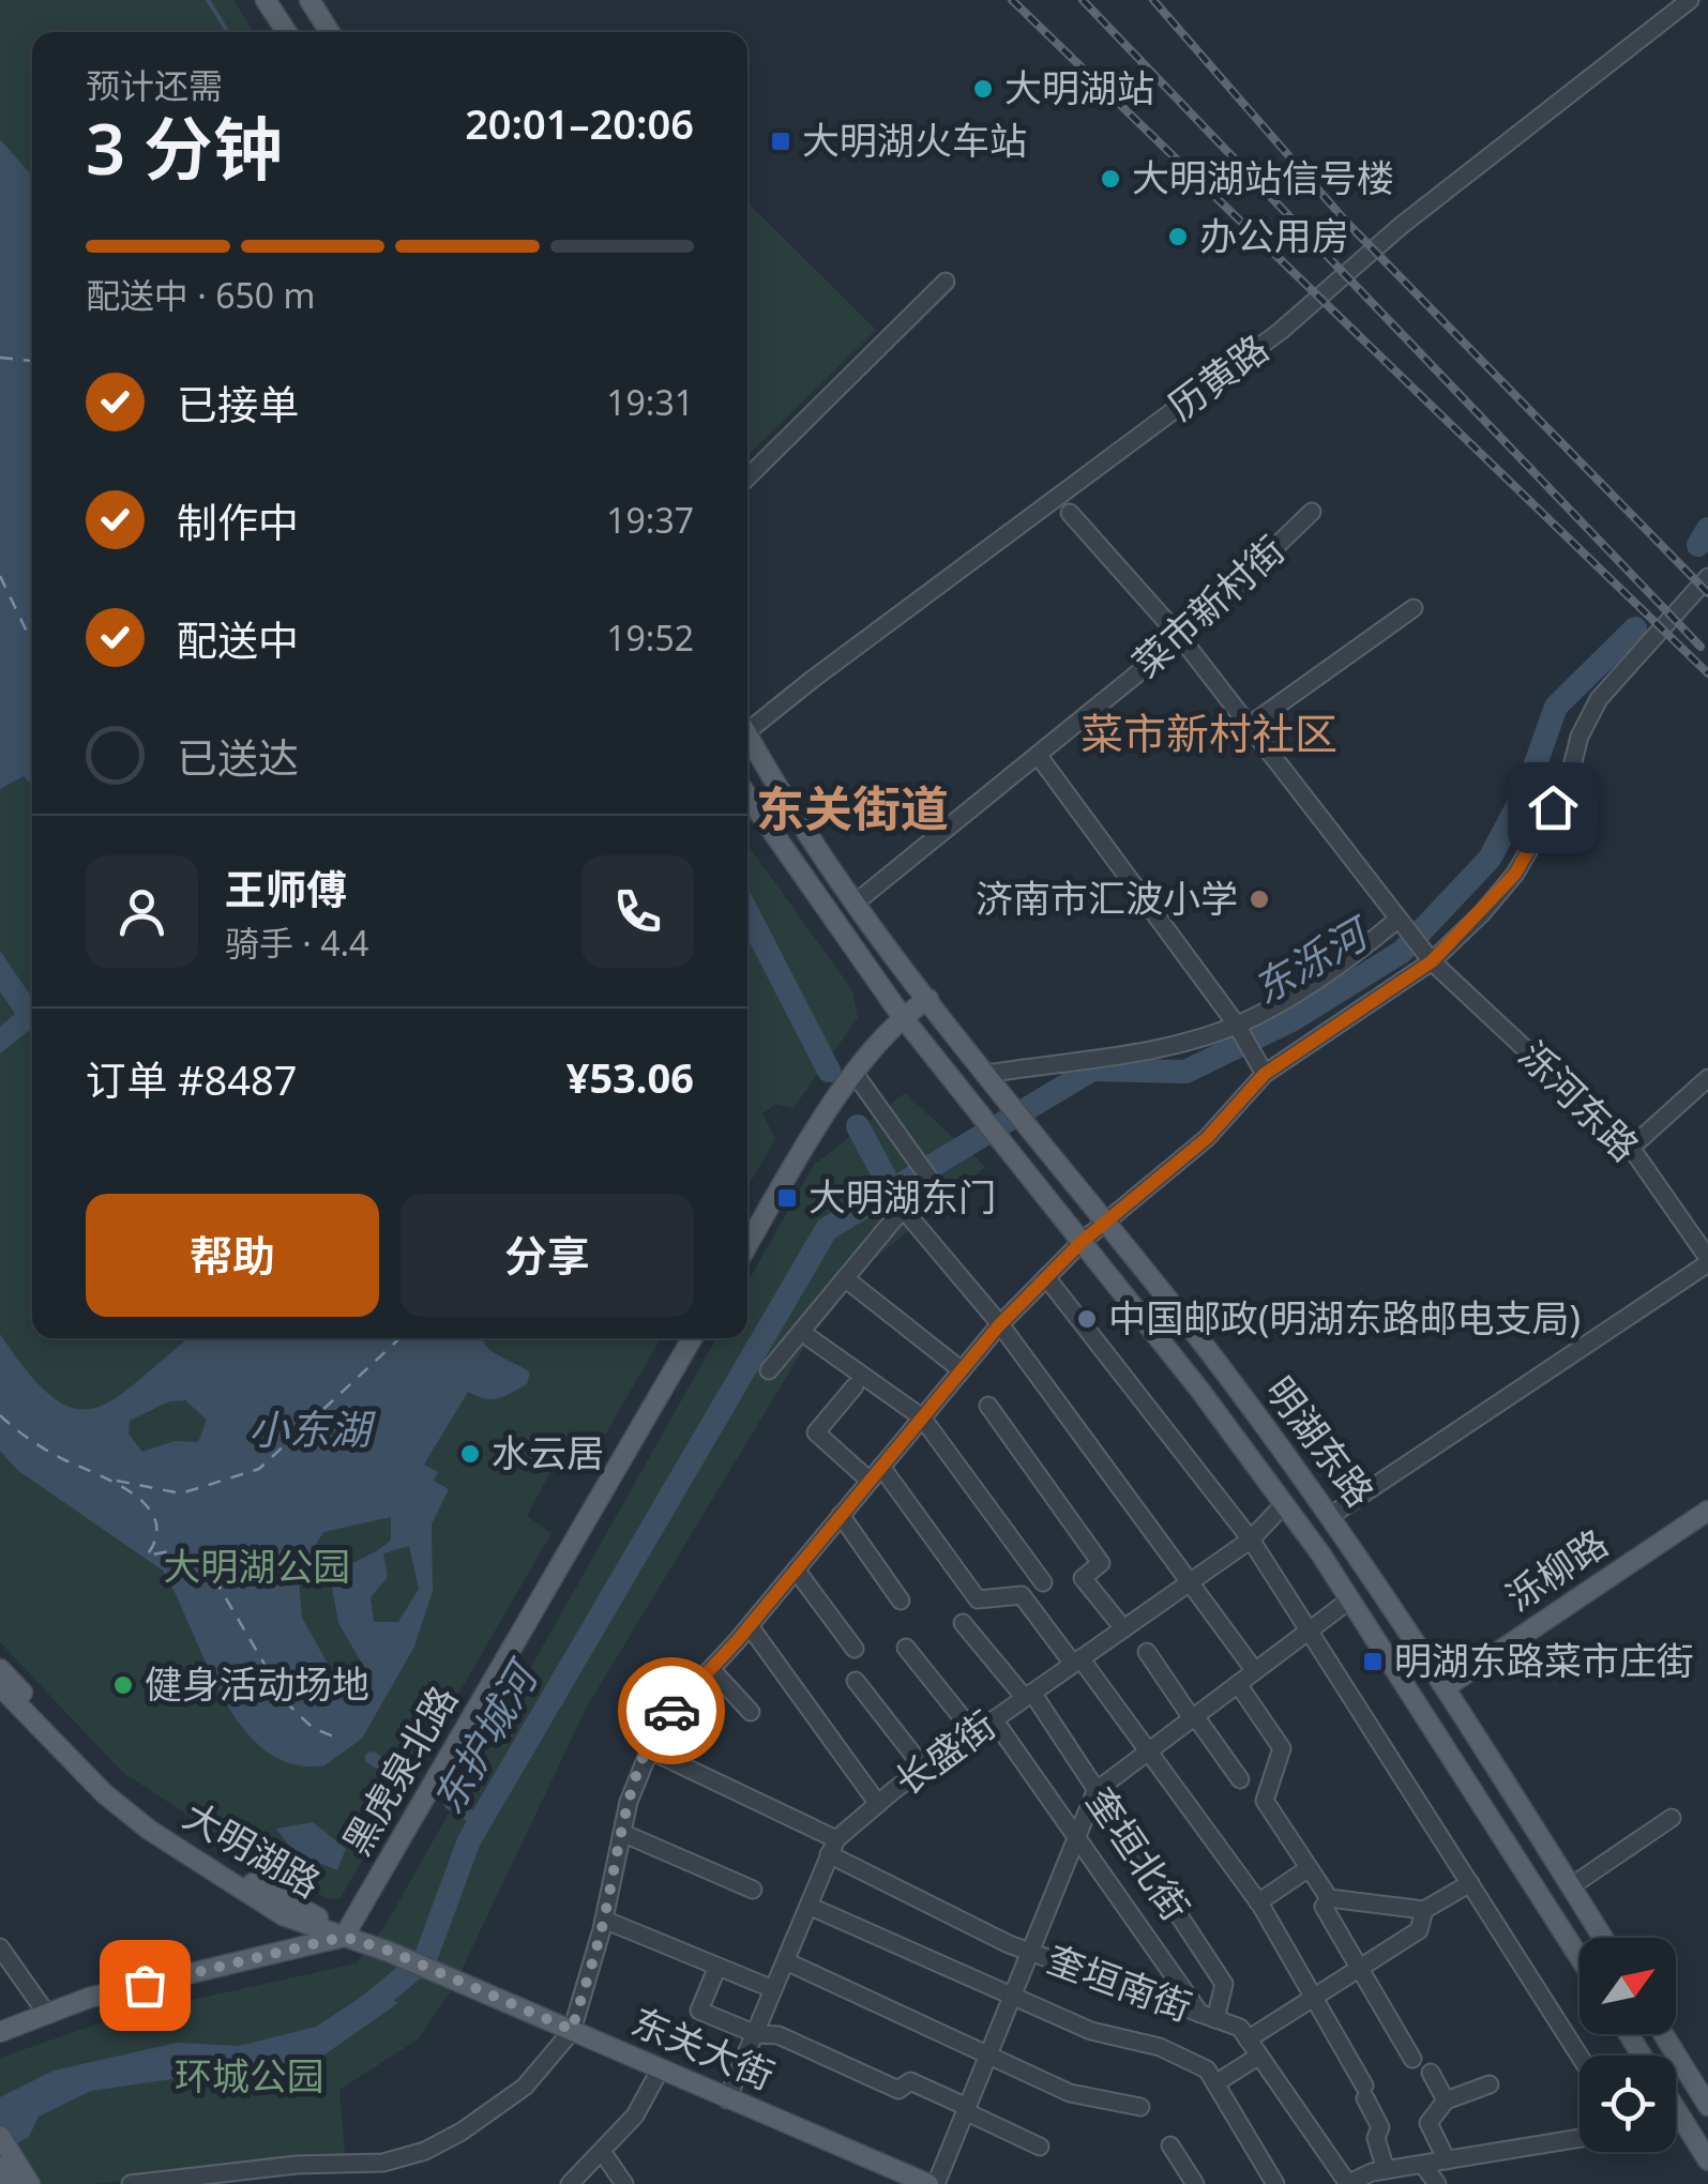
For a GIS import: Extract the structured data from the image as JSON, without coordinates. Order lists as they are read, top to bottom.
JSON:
{
  "streets": {
    "main road": [
      "明湖东路",
      "泺柳路",
      "黑虎泉北路",
      "大明湖路",
      "东关大街"
    ],
    "street": [
      "历黄路",
      "菜市新村街",
      "泺河东路",
      "长盛街",
      "奎垣北街",
      "奎垣南街"
    ]
  },
  "crossings": [
    ["菜市新村街", "泺河东路"],
    ["菜市新村街", "明湖东路"],
    ["明湖东路", "泺柳路"],
    ["明湖东路", "长盛街"],
    ["长盛街", "奎垣北街"],
    ["长盛街", "奎垣南街"],
    ["长盛街", "东关大街"],
    ["黑虎泉北路", "大明湖路"],
    ["黑虎泉北路", "东关大街"],
    ["大明湖路", "东关大街"],
    ["奎垣北街", "奎垣南街"]
  ],
  "districts": ["菜市新村社区", "东关街道"],
  "water": ["东泺河", "小东湖", "东护城河"],
  "parks": ["大明湖公园", "环城公园"],
  "places": {
    "other": [
      "大明湖站",
      "大明湖站信号楼",
      "办公用房",
      "济南市汇波小学",
      "中国邮政(明湖东路邮电支局)",
      "水云居",
      "健身活动场地"
    ],
    "transit": ["大明湖火车站", "大明湖东门", "明湖东路菜市庄街"]
  },
  "north": "top right",
  "page": {
    "heading": ["3 分钟", "预计还需", "20:01–20:06"],
    "panel": [
      "王师傅",
      "骑手 · 4.4",
      "订单 #8487",
      "¥53.06"
    ],
    "bar": "配送中 · 650 m",
    "list": [
      ["已接单", "19:31"],
      ["制作中", "19:37"],
      ["配送中", "19:52"],
      "已送达"
    ],
    "buttons": ["帮助", "分享"]
  }
}
